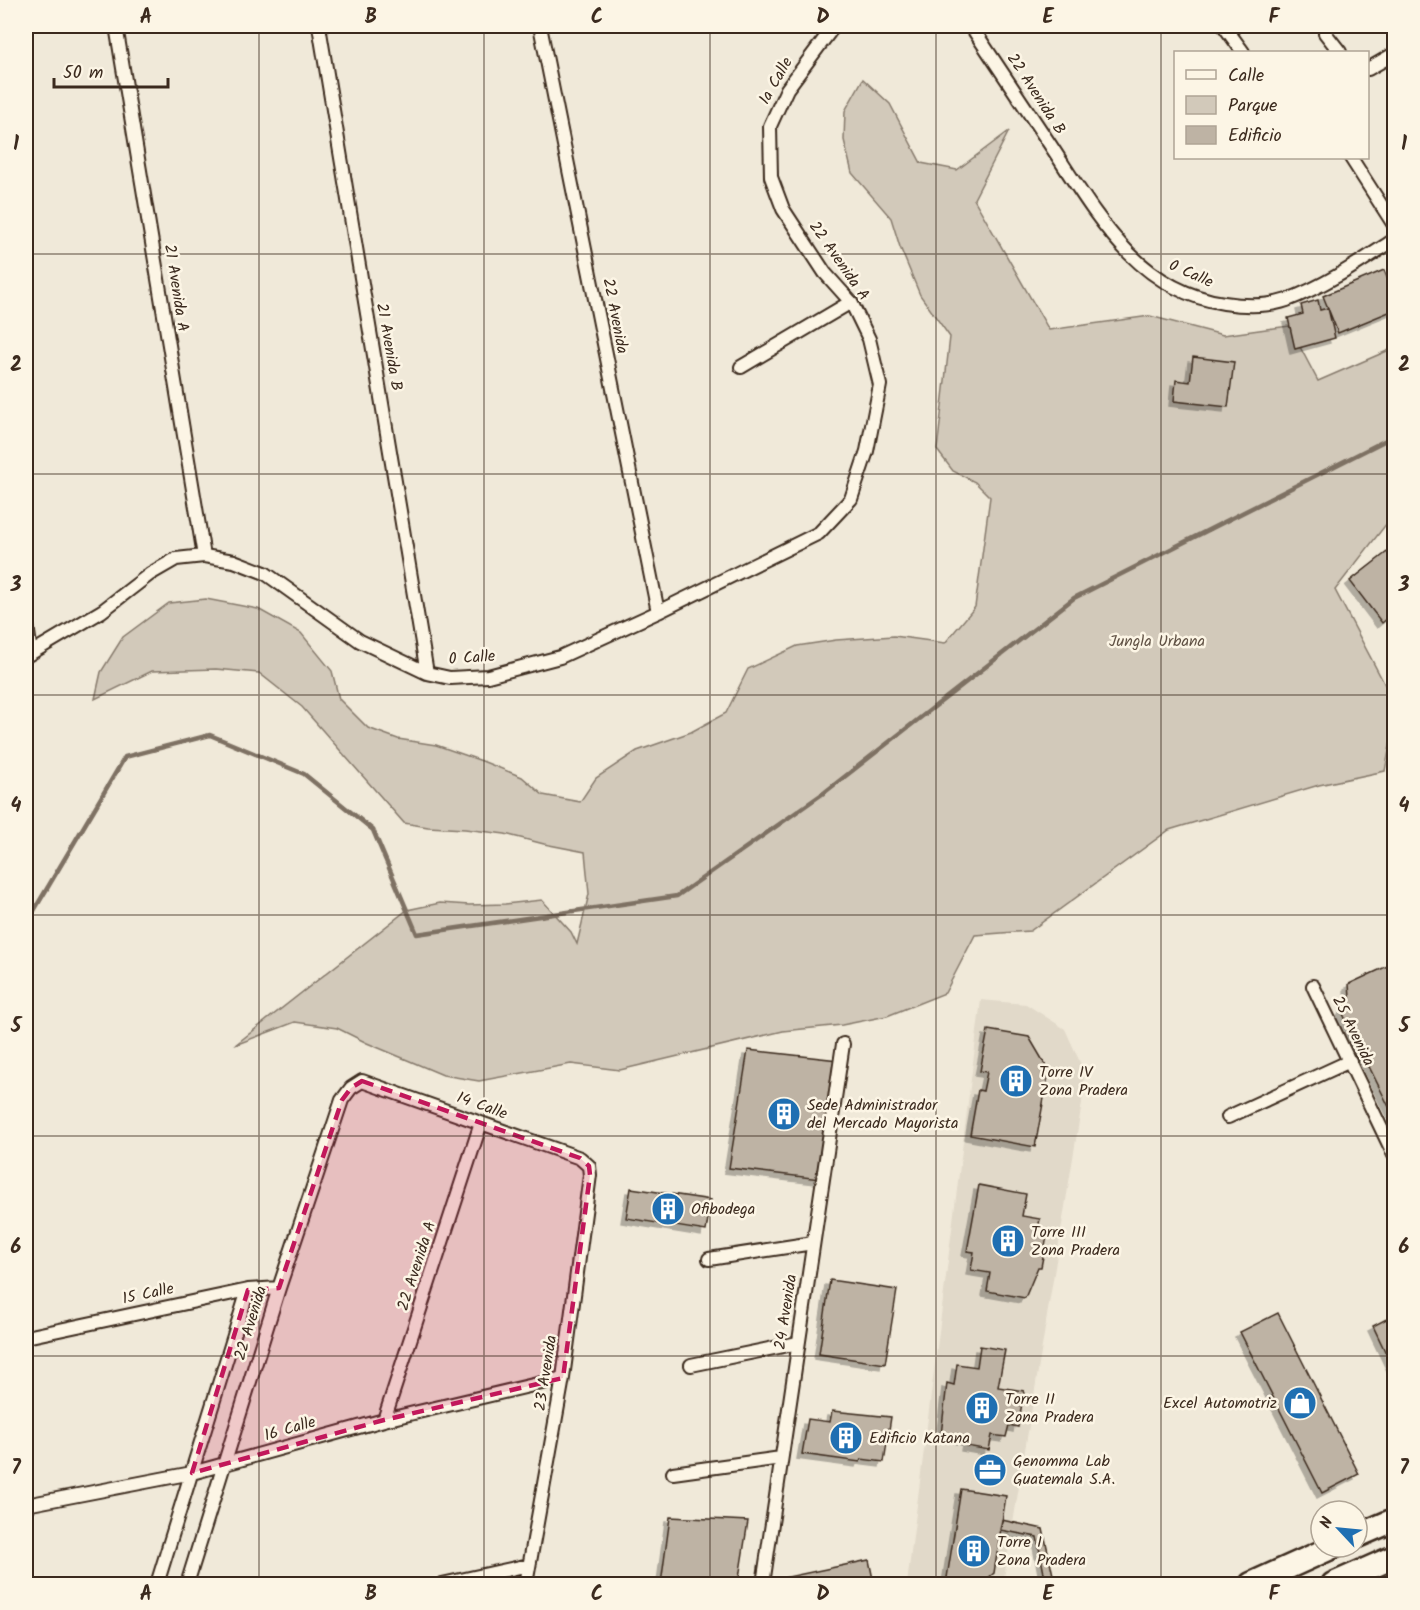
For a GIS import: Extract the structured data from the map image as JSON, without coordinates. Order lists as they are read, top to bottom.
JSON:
{
  "streets": {
    "street": [
      "1a Calle",
      "22 Avenida B",
      "22 Avenida A",
      "0 Calle",
      "21 Avenida A",
      "22 Avenida",
      "21 Avenida B",
      "25 Avenida",
      "14 Calle",
      "15 Calle",
      "24 Avenida",
      "23 Avenida",
      "16 Calle"
    ]
  },
  "crossings": [
    ["1a Calle", "22 Avenida A"],
    ["22 Avenida B", "0 Calle"],
    ["22 Avenida A", "0 Calle"],
    ["22 Avenida A", "14 Calle"],
    ["22 Avenida A", "16 Calle"],
    ["0 Calle", "21 Avenida A"],
    ["0 Calle", "22 Avenida"],
    ["0 Calle", "21 Avenida B"],
    ["22 Avenida", "14 Calle"],
    ["22 Avenida", "15 Calle"],
    ["22 Avenida", "16 Calle"],
    ["14 Calle", "23 Avenida"],
    ["23 Avenida", "16 Calle"]
  ],
  "parks": ["Jungla Urbana"],
  "places": {
    "building": [
      "Torre IV Zona Pradera",
      "Sede Administrador del Mercado Mayorista",
      "Ofibodega",
      "Torre III Zona Pradera",
      "Torre II Zona Pradera",
      "Edificio Katana",
      "Torre I Zona Pradera"
    ],
    "shop": ["Excel Automotriz"],
    "office": ["Genomma Lab Guatemala S.A."]
  },
  "legend": ["Calle", "Parque", "Edificio"],
  "scale_bar": "50 m",
  "north": "top left",
  "grid": {
    "columns": [
      "A",
      "B",
      "C",
      "D",
      "E",
      "F"
    ],
    "rows": [
      "1",
      "2",
      "3",
      "4",
      "5",
      "6",
      "7"
    ]
  }
}
